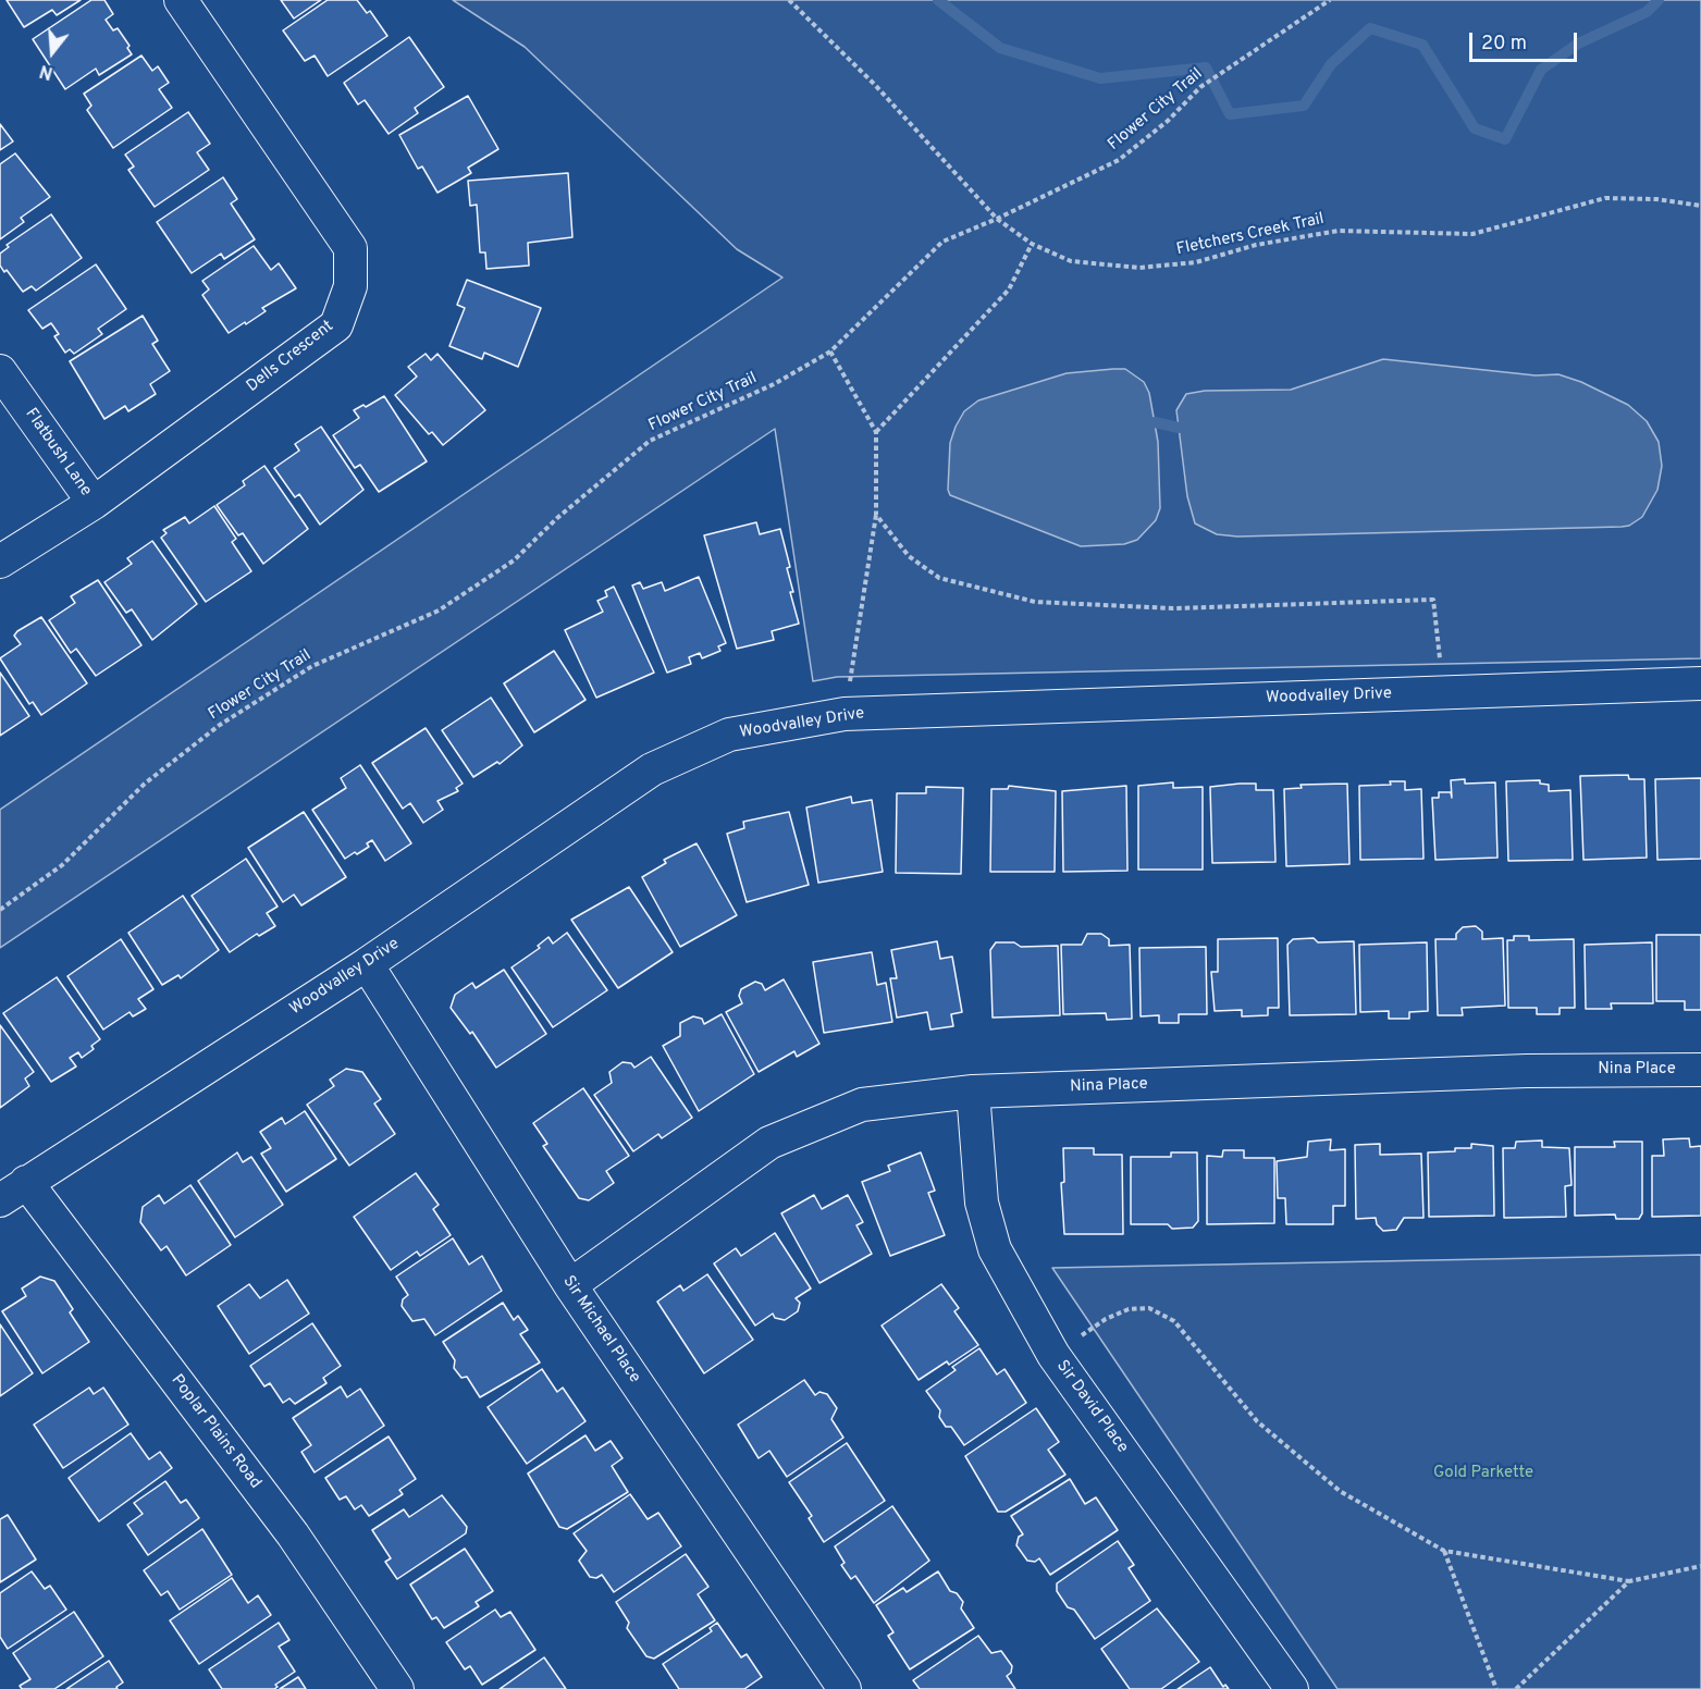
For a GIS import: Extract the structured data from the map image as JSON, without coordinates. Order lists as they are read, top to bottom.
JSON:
{
  "streets": {
    "street": [
      "Dells Crescent",
      "Flatbush Lane",
      "Woodvalley Drive",
      "Nina Place",
      "Sir Michael Place",
      "Sir David Place",
      "Poplar Plains Road"
    ],
    "path": ["Flower City Trail", "Fletchers Creek Trail"]
  },
  "crossings": [
    ["Flower City Trail", "Fletchers Creek Trail"],
    ["Dells Crescent", "Flatbush Lane"],
    ["Woodvalley Drive", "Sir Michael Place"],
    ["Woodvalley Drive", "Poplar Plains Road"],
    ["Nina Place", "Sir Michael Place"],
    ["Nina Place", "Sir David Place"]
  ],
  "parks": ["Gold Parkette"],
  "scale_bar": "20 m",
  "north": "bottom"
}
